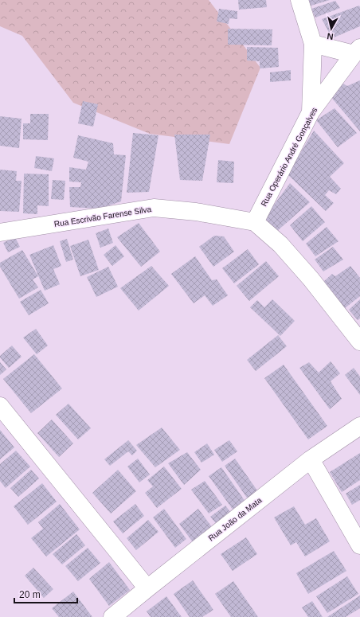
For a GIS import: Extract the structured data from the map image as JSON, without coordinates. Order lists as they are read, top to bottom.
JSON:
{
  "streets": {
    "street": ["Rua Operário André Gonçalves", "Rua Escrivão Farense Silva", "Rua João da Mata"]
  },
  "crossings": [
    ["Rua Operário André Gonçalves", "Rua Escrivão Farense Silva"]
  ],
  "scale_bar": "20 m",
  "north": "bottom"
}
